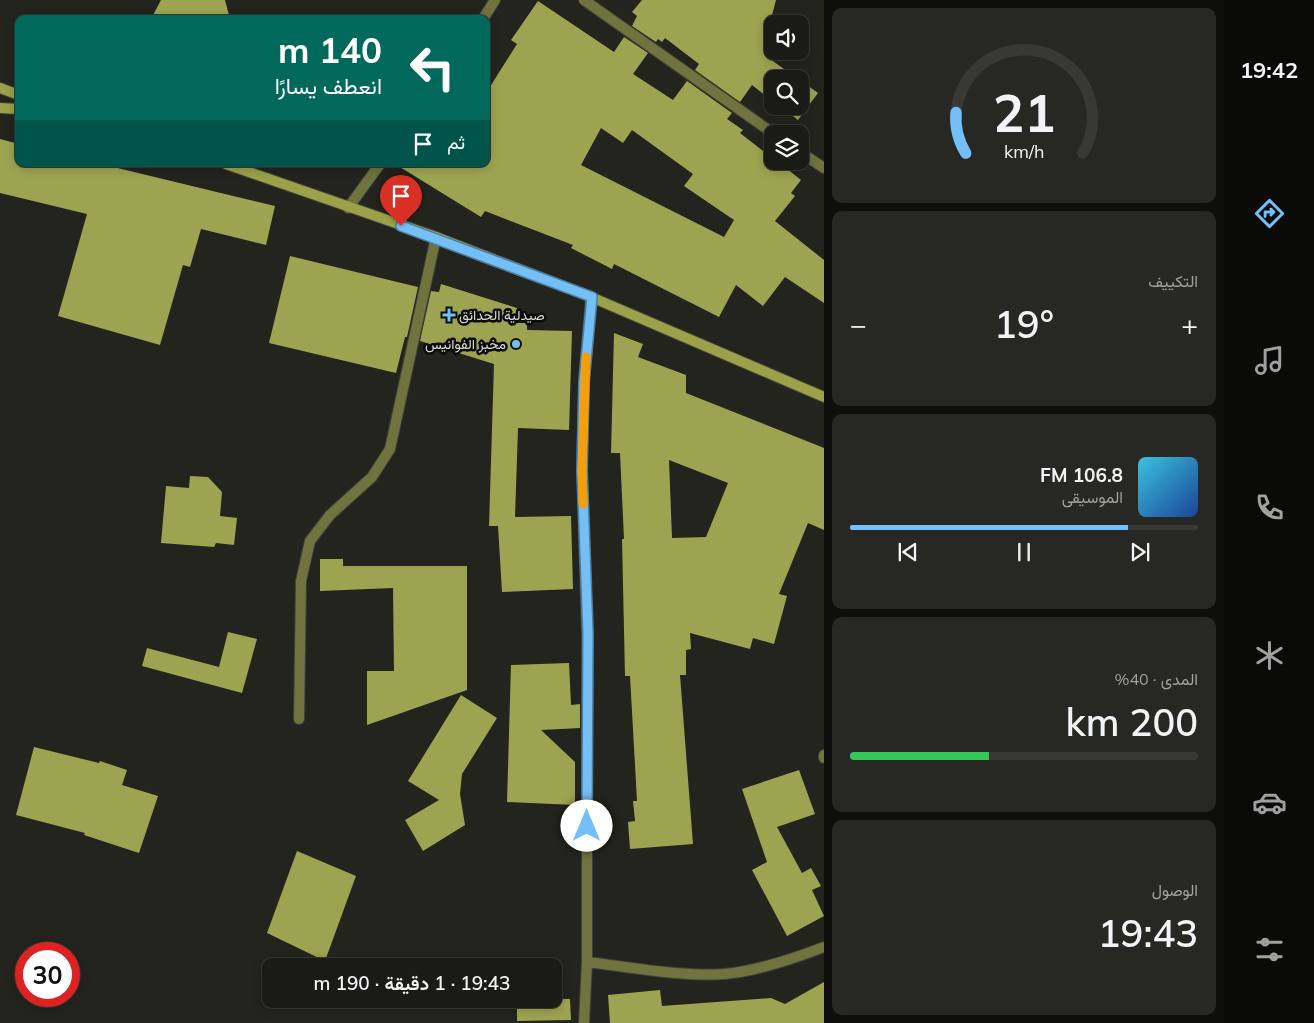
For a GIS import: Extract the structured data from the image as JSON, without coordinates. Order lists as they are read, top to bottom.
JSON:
{
  "places": {
    "health": ["صيدلية الحدائق"],
    "other": ["مخبز الفوانيس"]
  },
  "page": {
    "tabs": "19:42",
    "turn": ["140 m", "انعطف يسارًا"],
    "then": "ثم",
    "tile": [
      "التكييف",
      ["المدى · 40%", "200 km"],
      ["الوصول", "19:43"]
    ],
    "heat": ["−", "19°", "+"],
    "song": ["106.8 FM", "الموسيقى"],
    "limit": "30",
    "trip": "19:43 · 1 دقيقة · 190 m",
    "gauge": ["21", "km/h"]
  }
}
